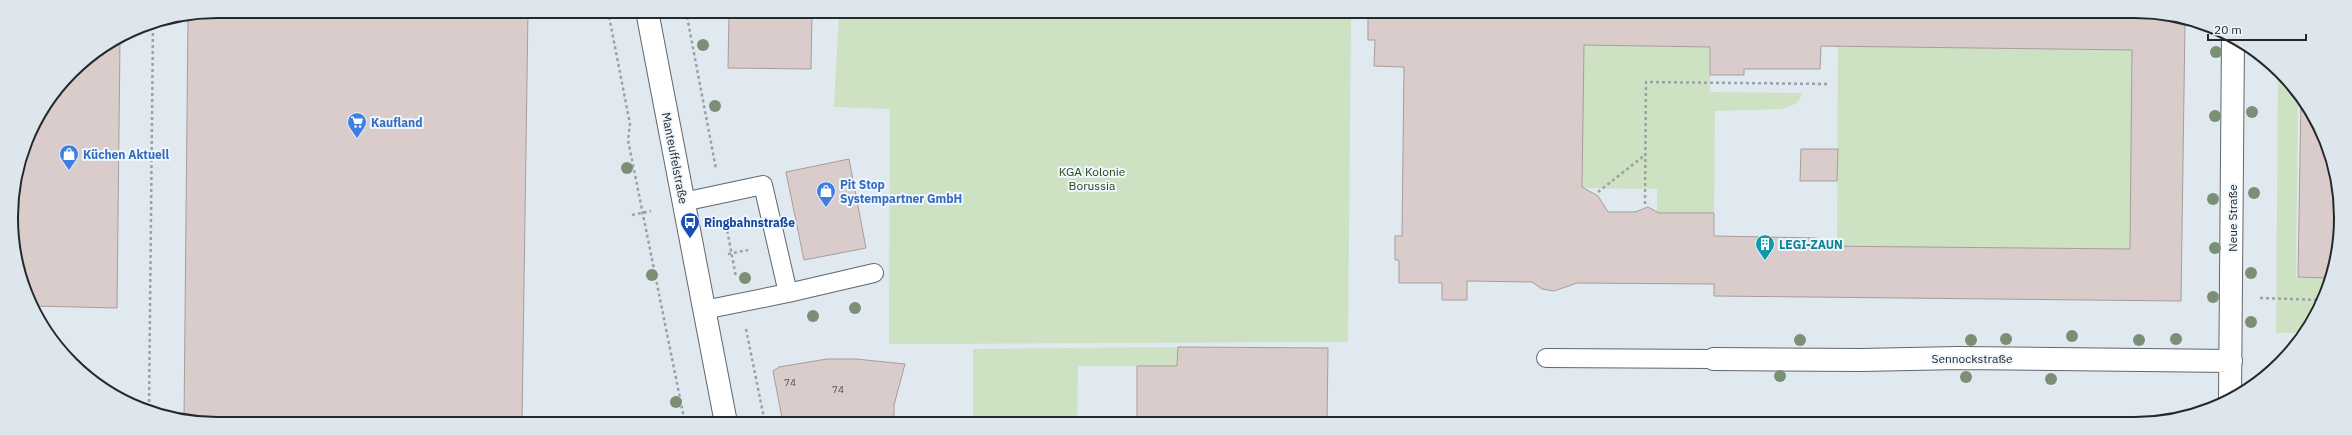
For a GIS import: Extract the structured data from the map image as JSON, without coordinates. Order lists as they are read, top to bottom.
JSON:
{
  "streets": {
    "street": ["Manteuffelstraße", "Neue Straße", "Sennockstraße"]
  },
  "crossings": [
    ["Neue Straße", "Sennockstraße"]
  ],
  "parks": ["KGA Kolonie Borussia"],
  "places": {
    "supermarket": ["Kaufland"],
    "shop": ["Küchen Aktuell", "Pit Stop Systempartner GmbH"],
    "bus stop": ["Ringbahnstraße"],
    "building": ["LEGI-ZAUN"]
  },
  "house_numbers": ["74", "74"],
  "scale_bar": "20 m"
}
